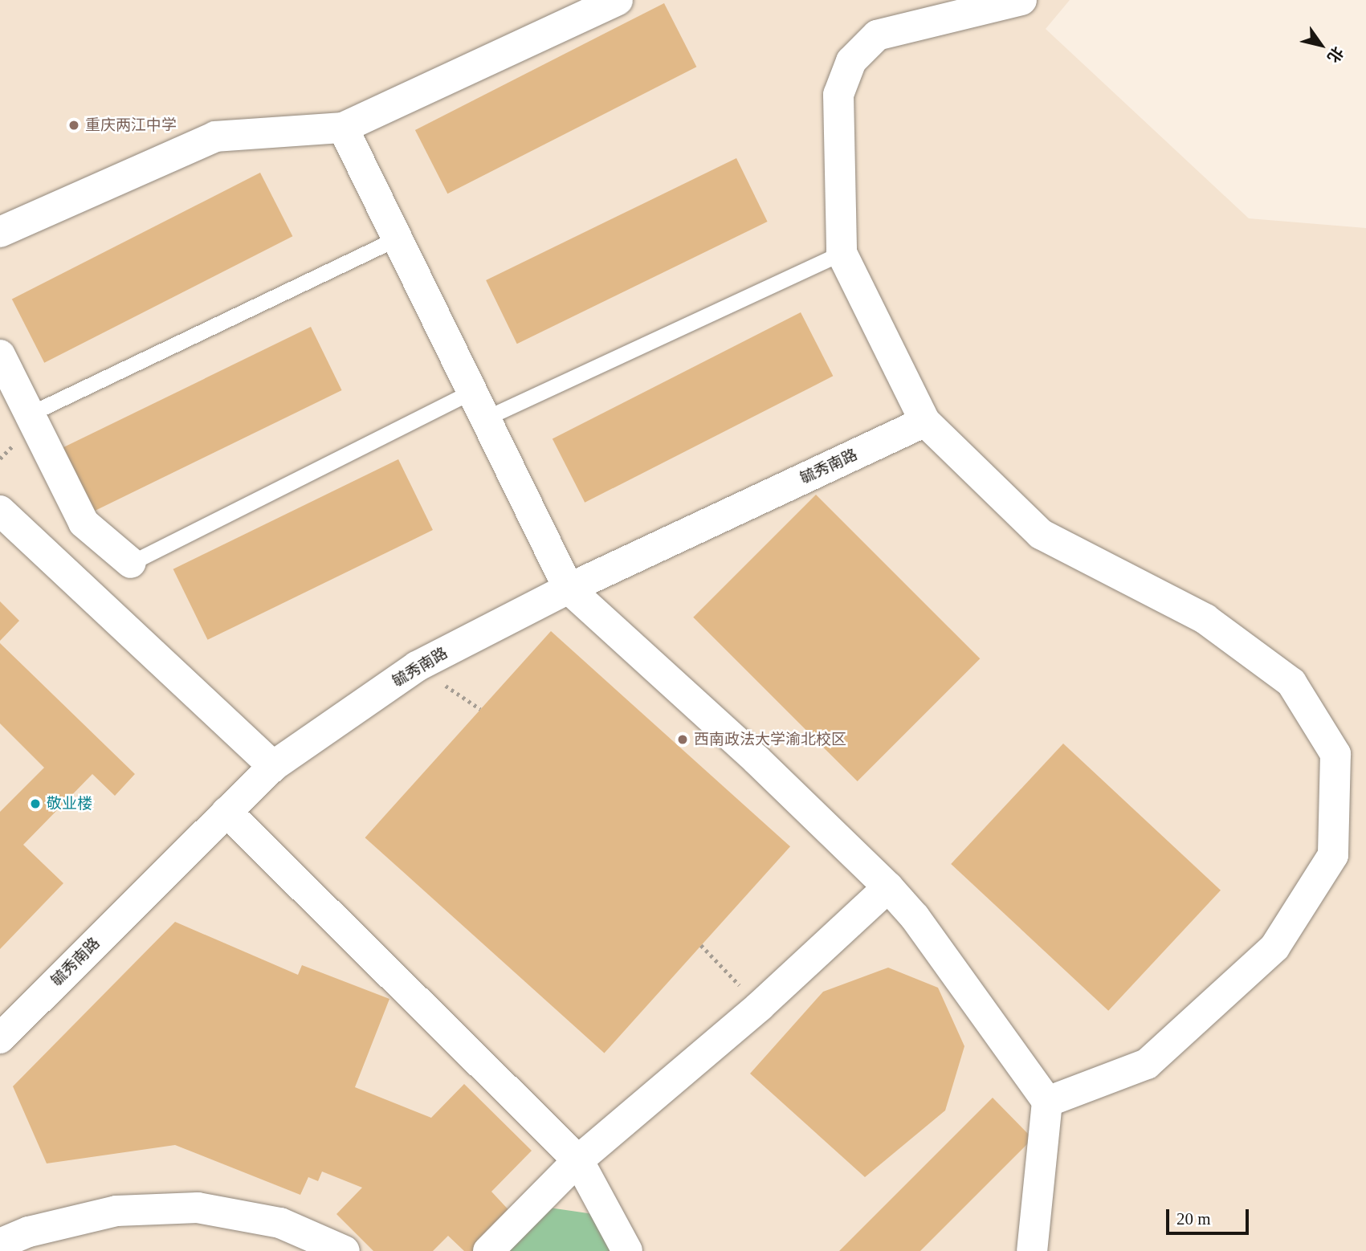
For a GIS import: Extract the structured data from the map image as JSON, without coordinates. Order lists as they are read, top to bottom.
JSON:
{
  "streets": {
    "street": ["毓秀南路"]
  },
  "places": ["重庆两江中学", "西南政法大学渝北校区", "敬业楼"],
  "scale_bar": "20 m",
  "north": "bottom right"
}
